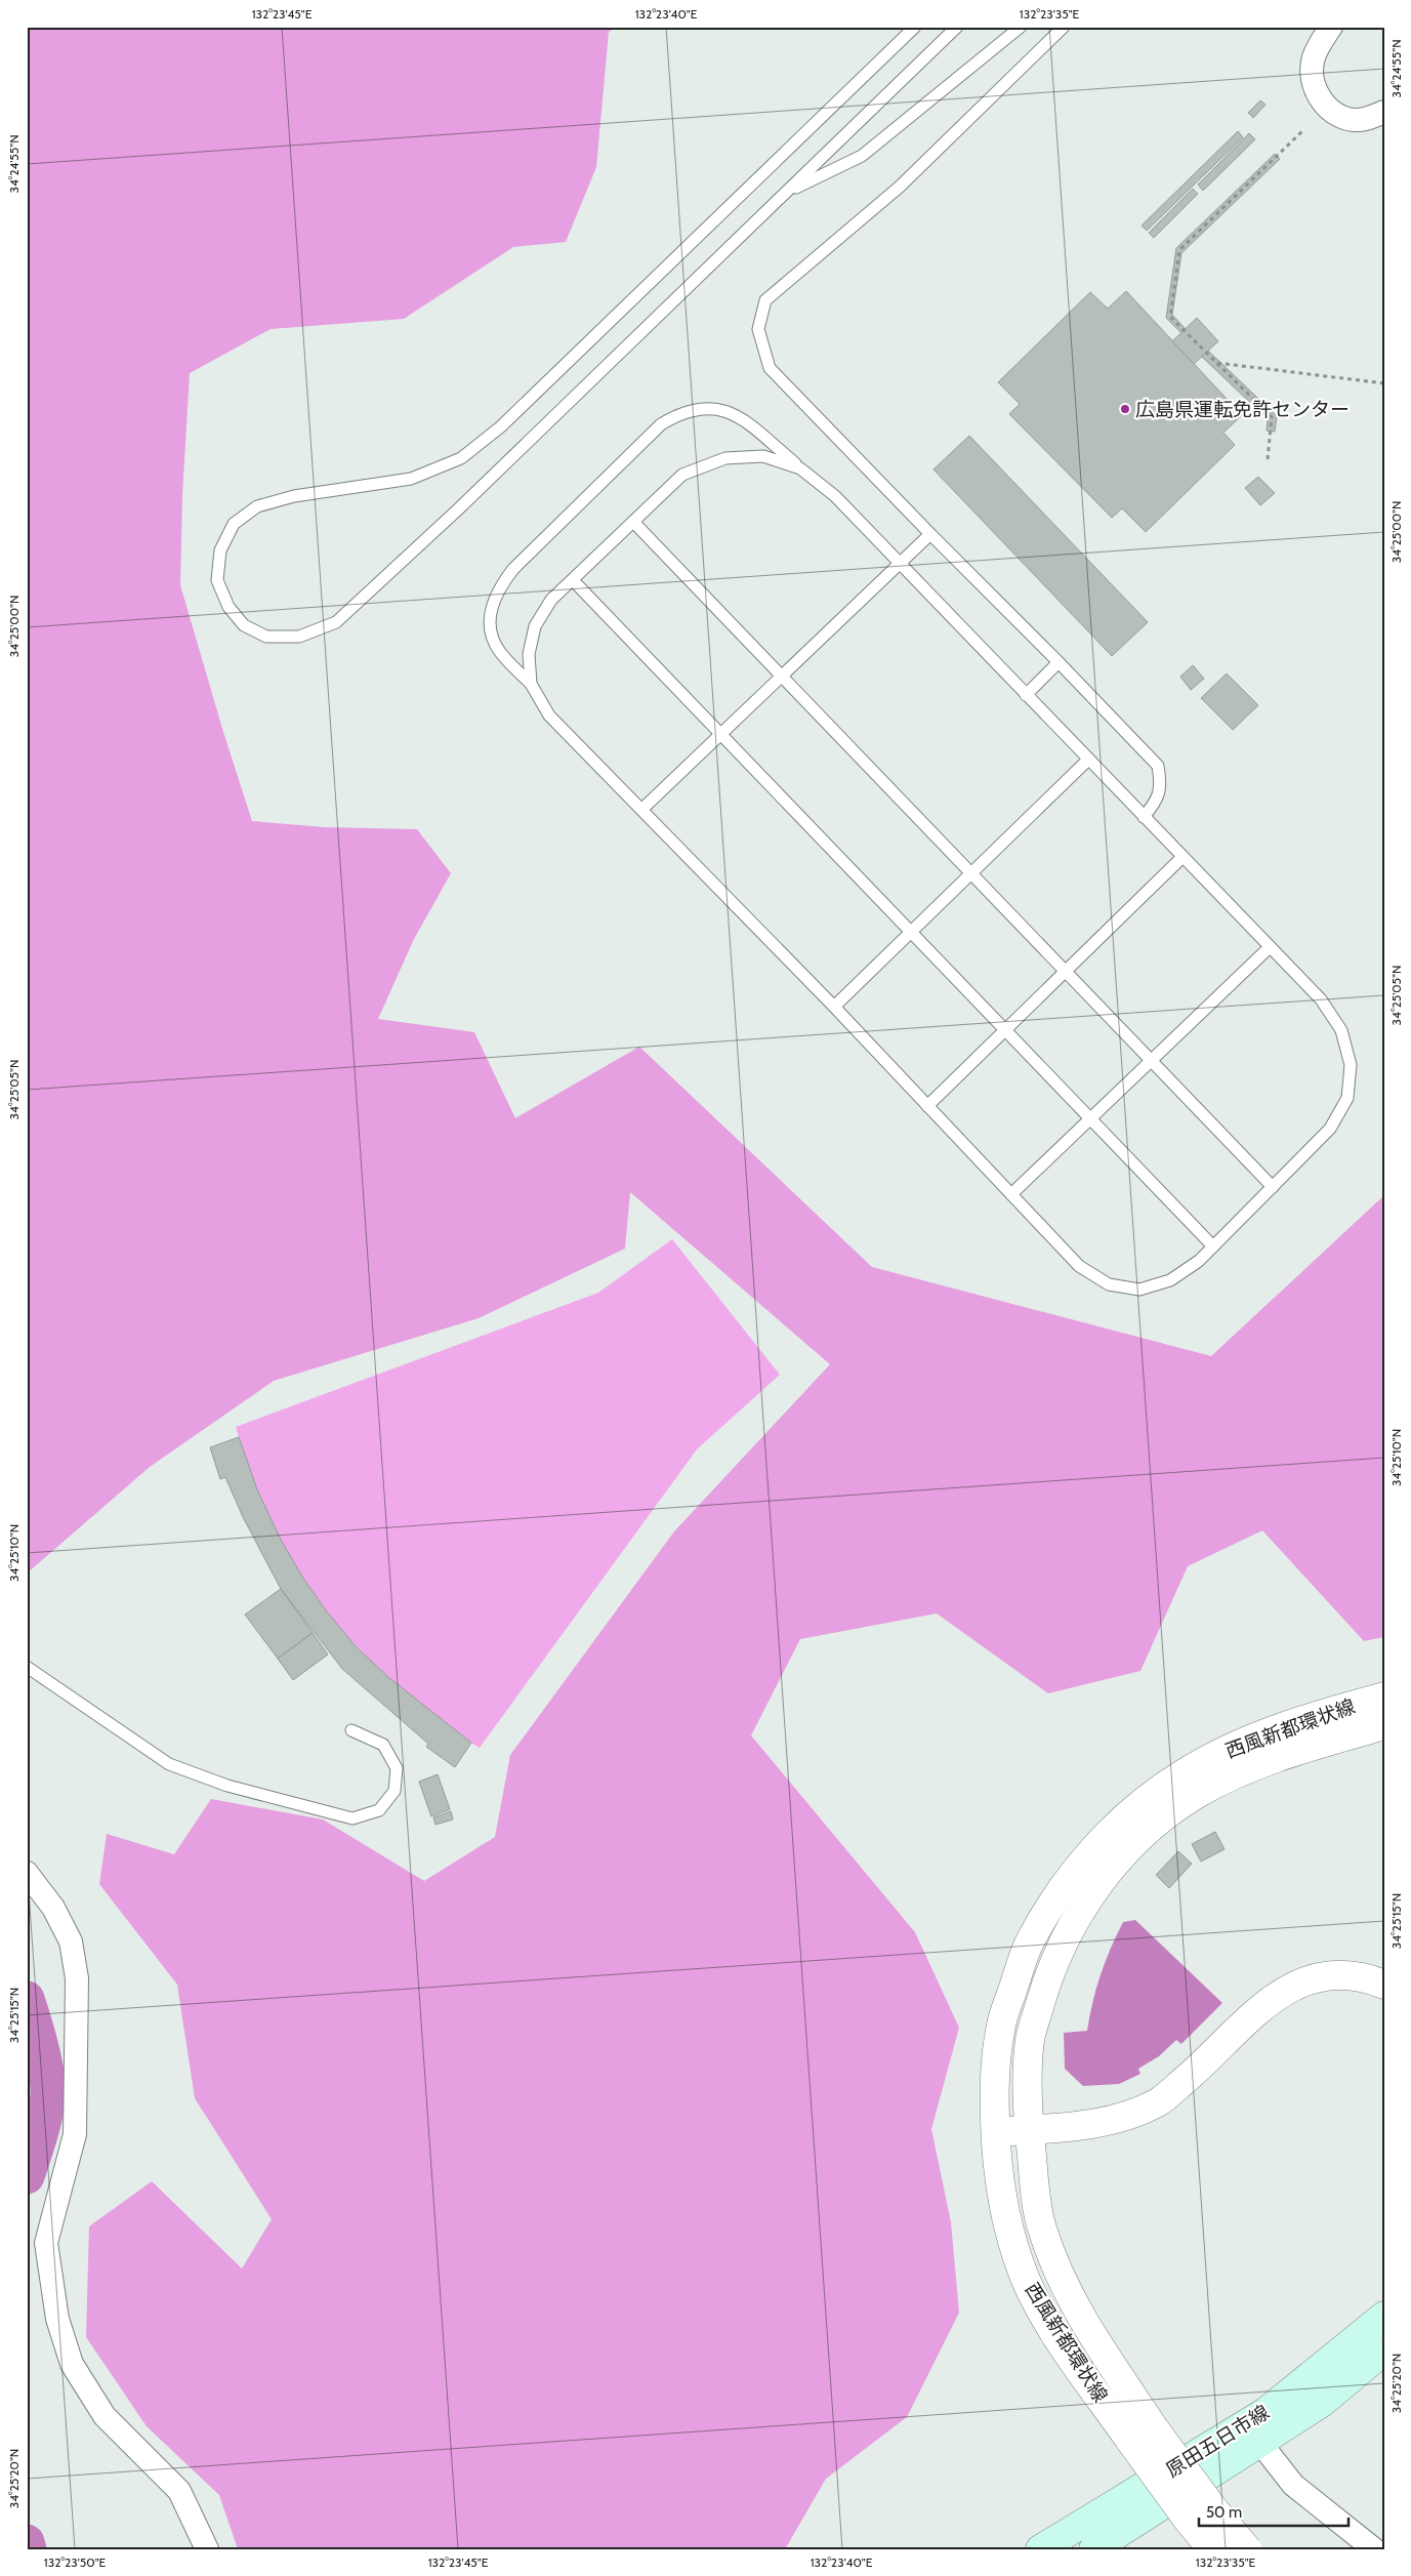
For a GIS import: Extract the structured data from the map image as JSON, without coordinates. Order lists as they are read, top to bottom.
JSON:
{
  "streets": {
    "main road": ["原田五日市線"],
    "street": ["西風新都環状線"]
  },
  "places": ["広島県運転免許センター"],
  "scale_bar": "50 m",
  "coordinates": [
    "132°23'45\"E",
    "132°23'40\"E",
    "132°23'35\"E",
    "34°24'55\"N",
    "34°25'00\"N",
    "34°25'05\"N",
    "34°25'10\"N",
    "34°25'15\"N",
    "34°25'20\"N",
    "132°23'50\"E"
  ]
}
